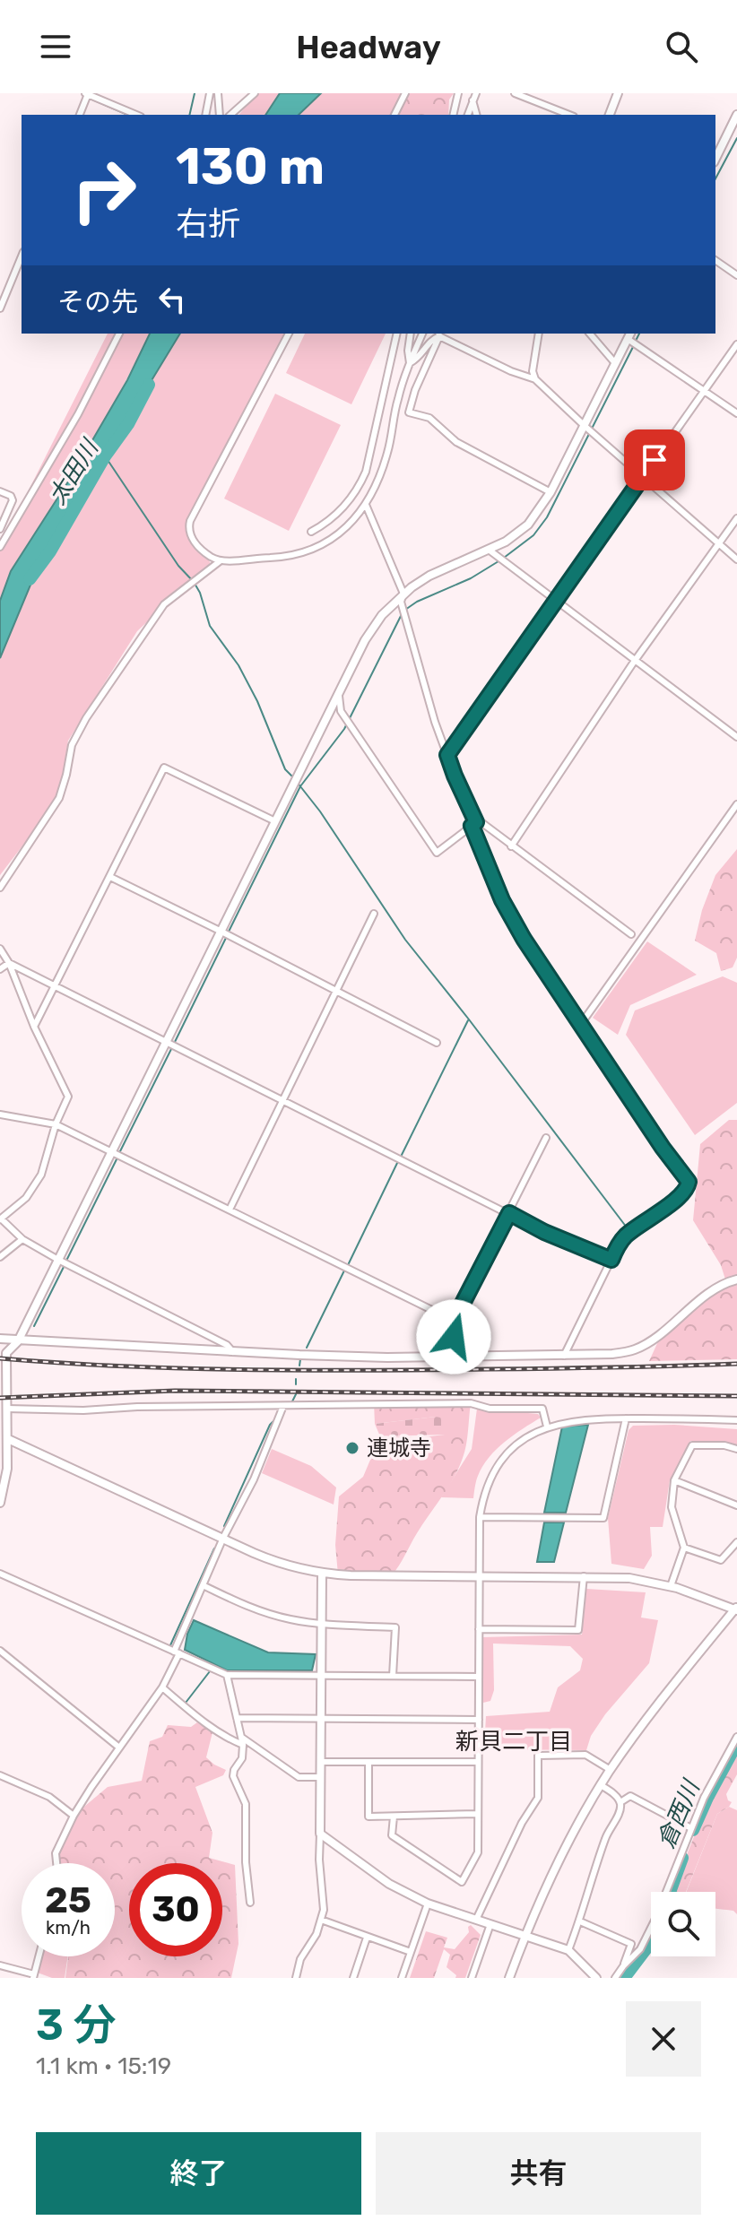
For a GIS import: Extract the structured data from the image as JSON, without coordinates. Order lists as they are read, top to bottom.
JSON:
{
  "districts": ["新貝二丁目"],
  "water": ["太田川", "倉西川"],
  "places": ["連城寺"],
  "page": {
    "header": "Headway",
    "turn": ["130 m", "右折"],
    "then": "その先",
    "speed": "25 km/h",
    "limit": "30",
    "heading": ["3 分", "1.1 km · 15:19"],
    "buttons": ["終了", "共有"]
  }
}
